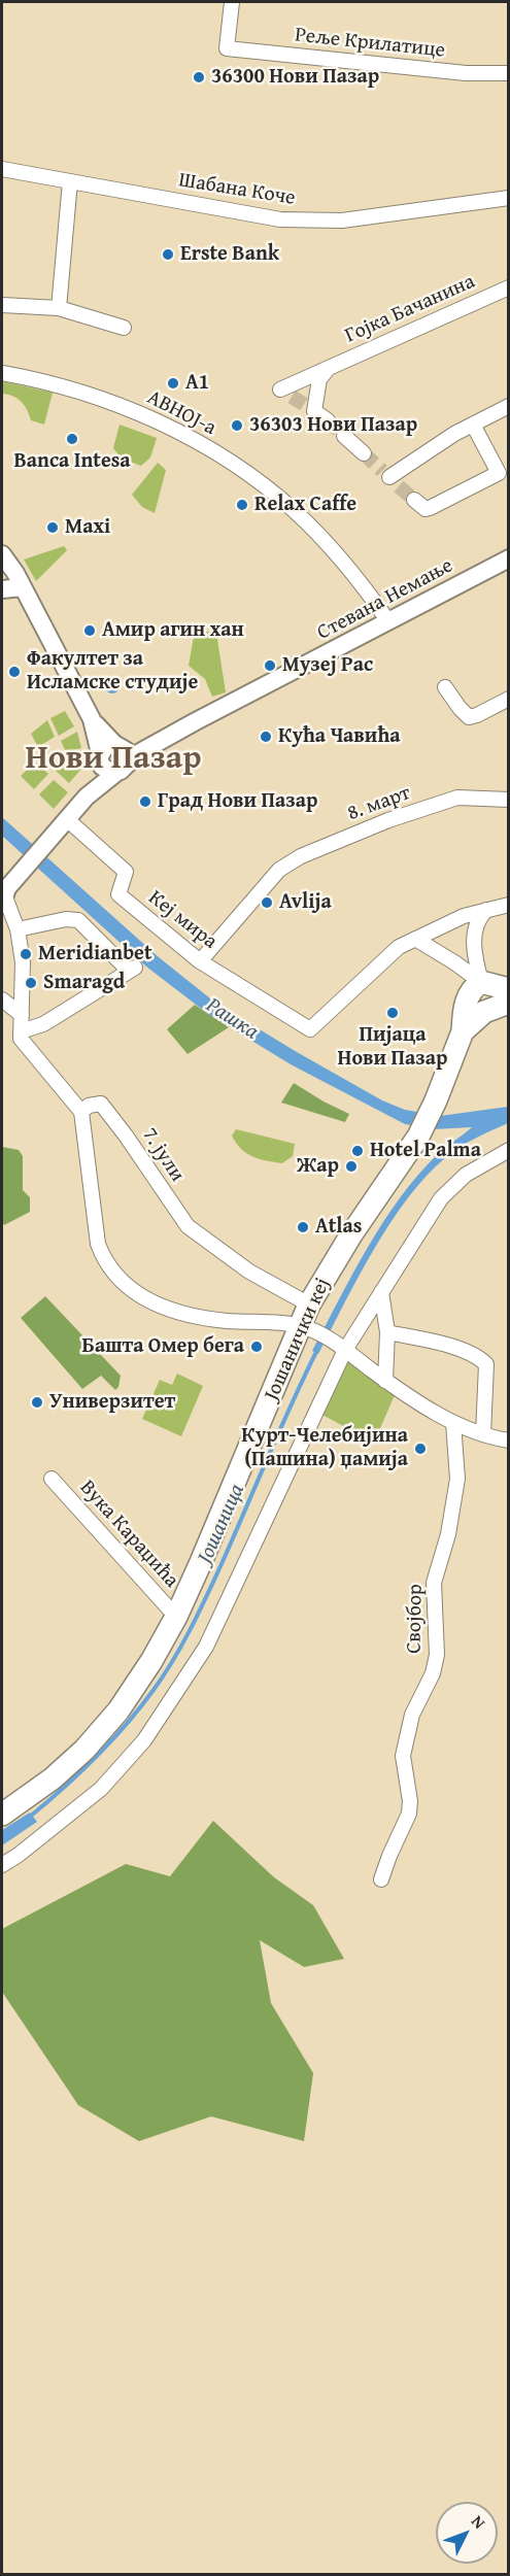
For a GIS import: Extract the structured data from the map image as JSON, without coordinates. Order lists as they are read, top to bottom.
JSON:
{
  "streets": {
    "main road": ["Јошанички кеј"],
    "street": [
      "Реље Крилатице",
      "Шабана Коче",
      "Гојка Бачанина",
      "АВНОЈ-а",
      "Стевана Немање",
      "8. март",
      "Кеј мира",
      "7. јули",
      "Вука Караџића",
      "Својбор"
    ]
  },
  "crossings": [
    ["АВНОЈ-а", "Стевана Немање"],
    ["8. март", "Кеј мира"],
    ["7. јули", "Јошанички кеј"],
    ["Јошанички кеј", "Вука Караџића"]
  ],
  "districts": ["Нови Пазар"],
  "water": ["Рашка", "Јошаница"],
  "places": [
    "36300 Нови Пазар",
    "Erste Bank",
    "A1",
    "36303 Нови Пазар",
    "Banca Intesa",
    "Relax Caffe",
    "Maxi",
    "Амир агин хан",
    "Музеј Рас",
    "Факултет за Исламске студије",
    "Кућа Чавића",
    "Град Нови Пазар",
    "Avlija",
    "Meridianbet",
    "Smaragd",
    "Пијаца Нови Пазар",
    "Hotel Palma",
    "Жар",
    "Atlas",
    "Башта Омер бега",
    "Универзитет",
    "Курт-Челебијина (Пашина) џамија"
  ],
  "north": "top right"
}
